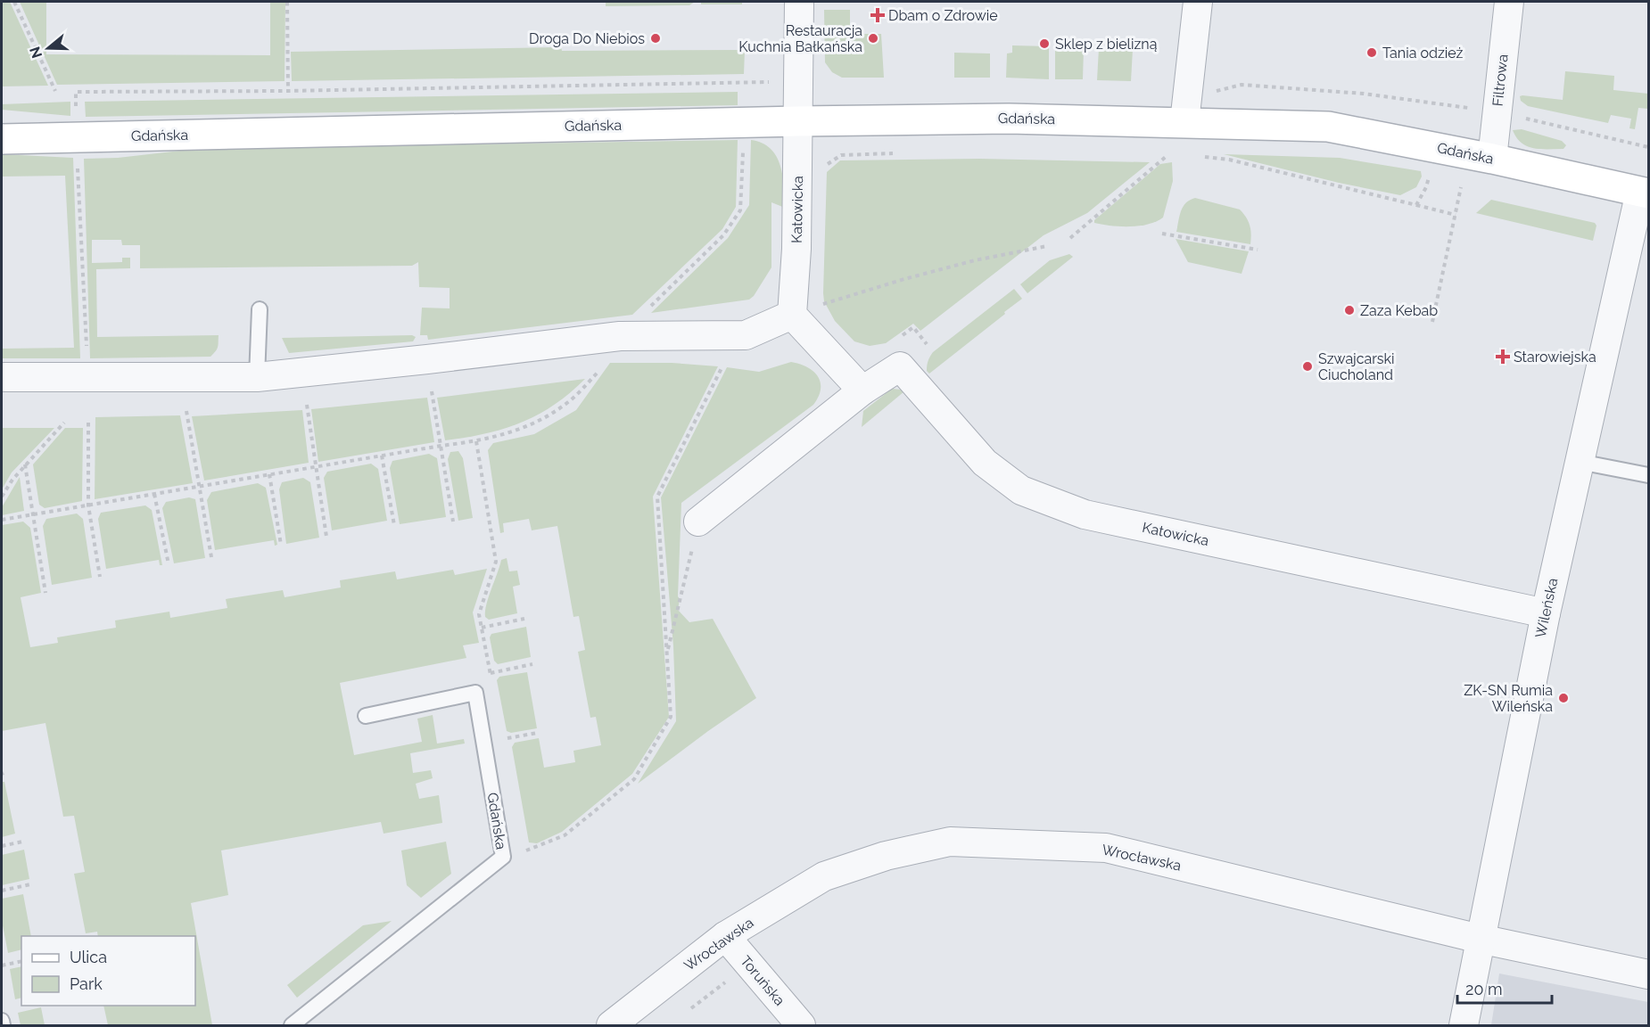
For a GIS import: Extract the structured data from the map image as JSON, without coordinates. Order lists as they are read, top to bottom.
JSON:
{
  "streets": {
    "main road": ["Gdańska"],
    "street": [
      "Filtrowa",
      "Katowicka",
      "Wileńska",
      "Wrocławska",
      "Toruńska"
    ]
  },
  "crossings": [
    ["Filtrowa", "Gdańska"],
    ["Gdańska", "Katowicka"],
    ["Gdańska", "Wileńska"],
    ["Katowicka", "Wileńska"],
    ["Wileńska", "Wrocławska"],
    ["Wrocławska", "Toruńska"]
  ],
  "places": {
    "health": ["Dbam o Zdrowie", "Starowiejska"],
    "other": [
      "Droga Do Niebios",
      "Restauracja Kuchnia Bałkańska",
      "Sklep z bielizną",
      "Tania odzież",
      "Zaza Kebab",
      "Szwajcarski Ciucholand",
      "ZK-SN Rumia Wileńska"
    ]
  },
  "legend": ["Ulica", "Park"],
  "scale_bar": "20 m",
  "north": "left"
}
